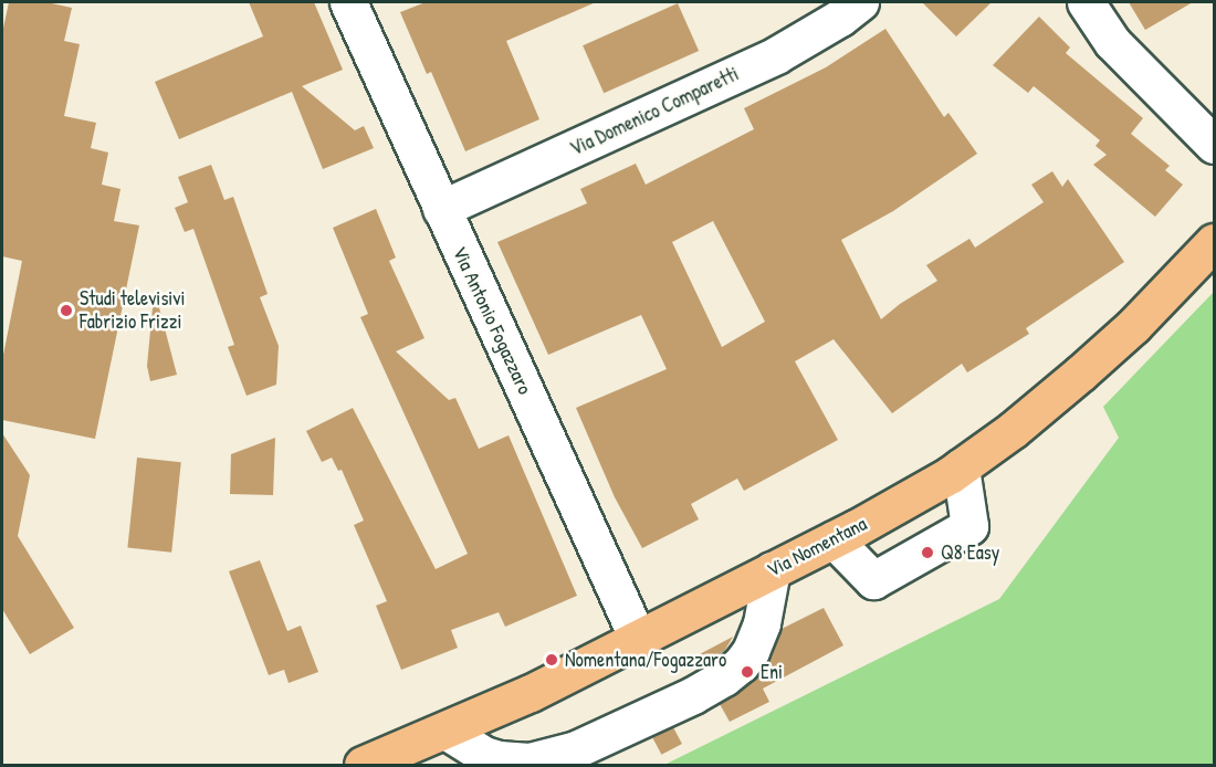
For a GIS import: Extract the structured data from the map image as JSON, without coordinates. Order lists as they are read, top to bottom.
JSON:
{
  "streets": {
    "main road": ["Via Nomentana"],
    "street": ["Via Domenico Comparetti", "Via Antonio Fogazzaro"]
  },
  "crossings": [
    ["Via Domenico Comparetti", "Via Antonio Fogazzaro"],
    ["Via Antonio Fogazzaro", "Via Nomentana"]
  ],
  "places": [
    "Studi televisivi Fabrizio Frizzi",
    "Q8 Easy",
    "Nomentana/Fogazzaro",
    "Eni"
  ]
}
